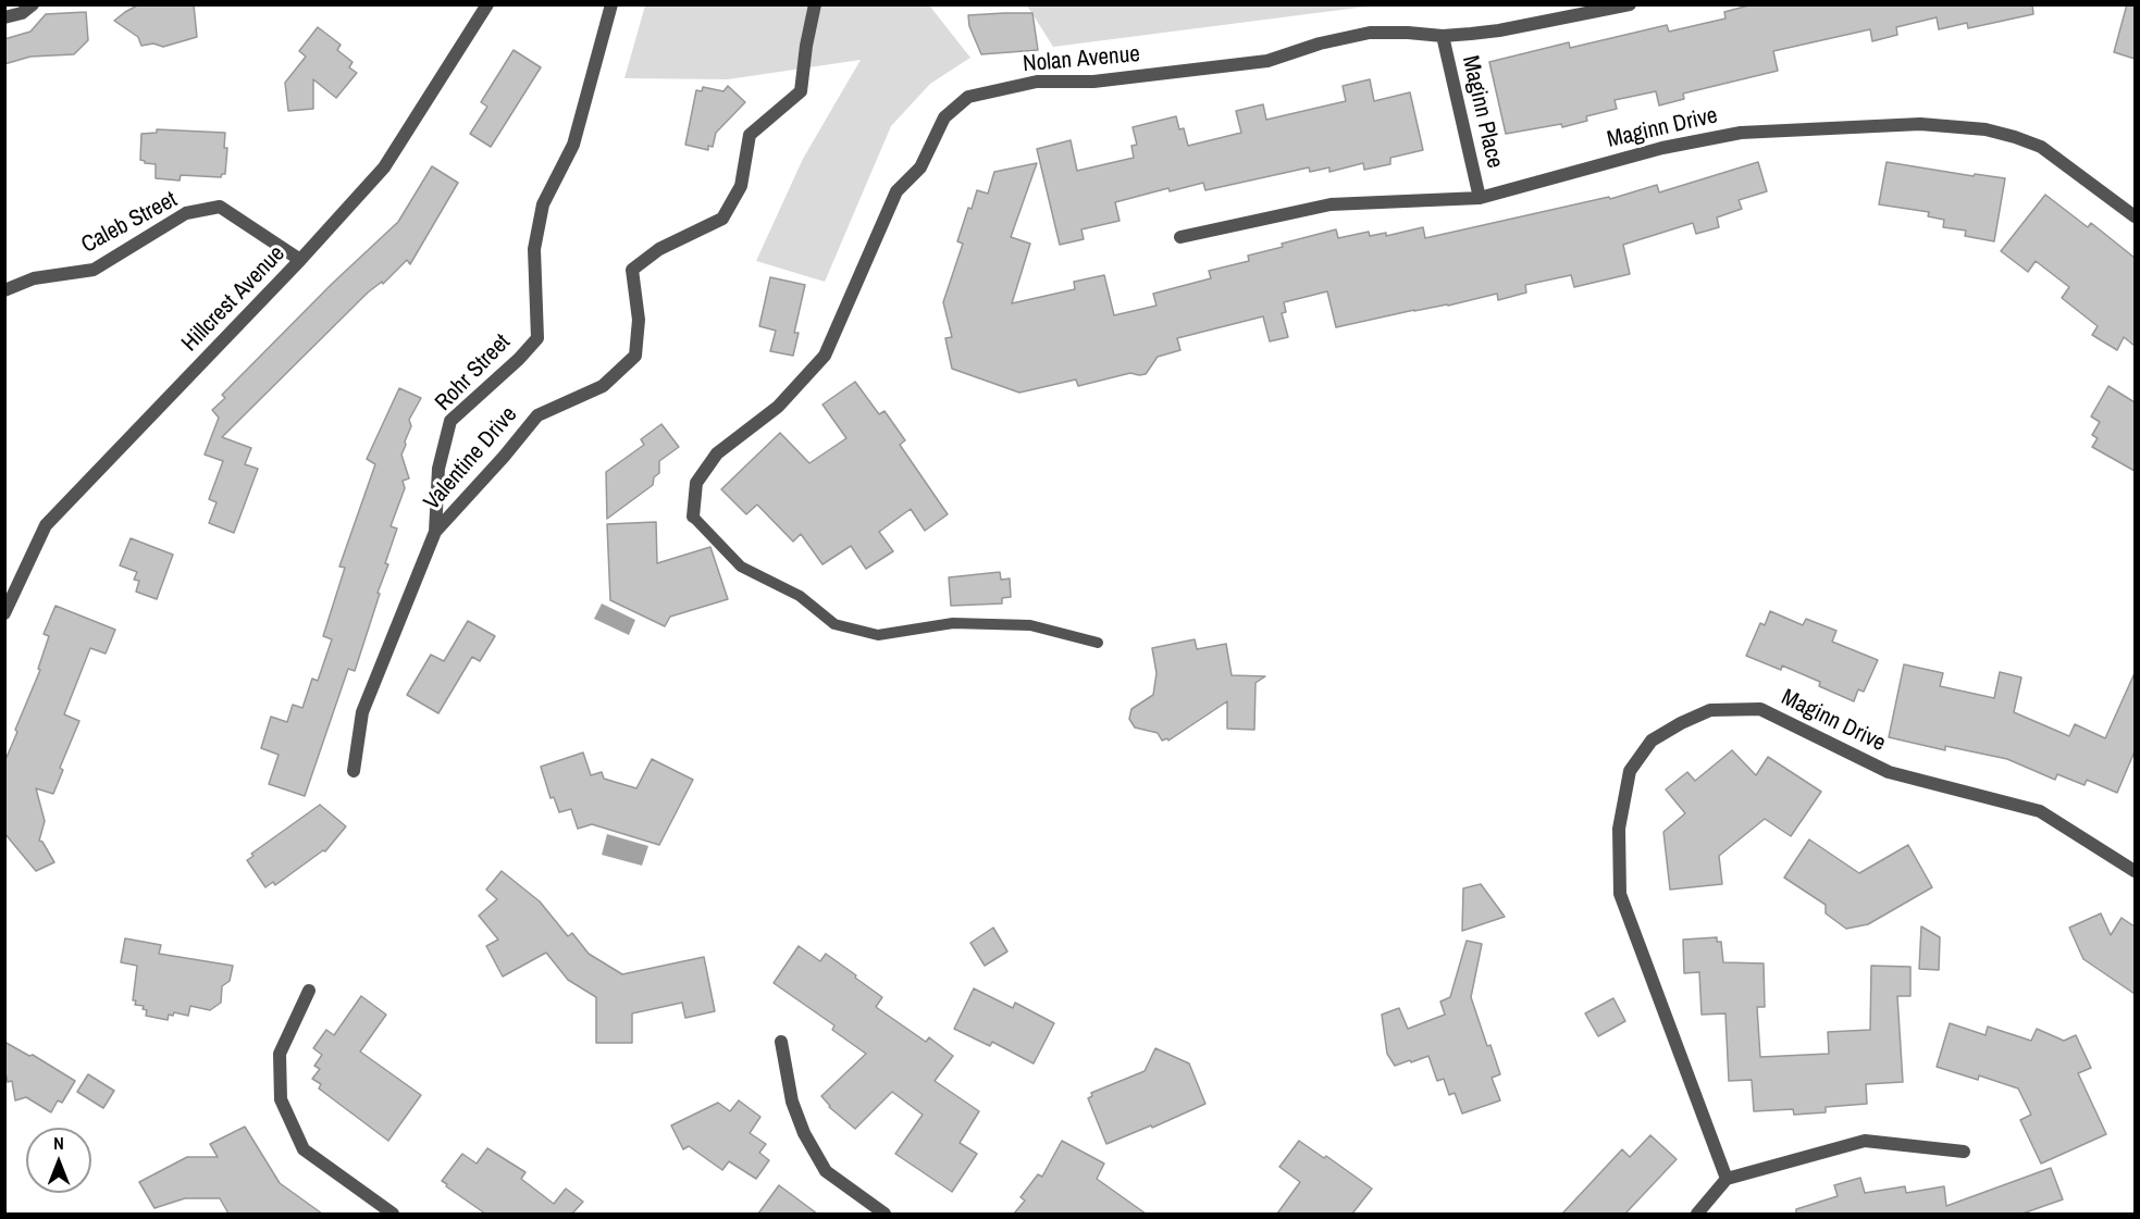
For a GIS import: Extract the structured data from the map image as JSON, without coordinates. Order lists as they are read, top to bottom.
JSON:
{
  "streets": {
    "street": [
      "Nolan Avenue",
      "Maginn Place",
      "Maginn Drive",
      "Caleb Street",
      "Hillcrest Avenue",
      "Rohr Street",
      "Valentine Drive"
    ]
  },
  "crossings": [
    ["Nolan Avenue", "Maginn Place"],
    ["Maginn Place", "Maginn Drive"],
    ["Caleb Street", "Hillcrest Avenue"],
    ["Rohr Street", "Valentine Drive"]
  ],
  "north": "top"
}
